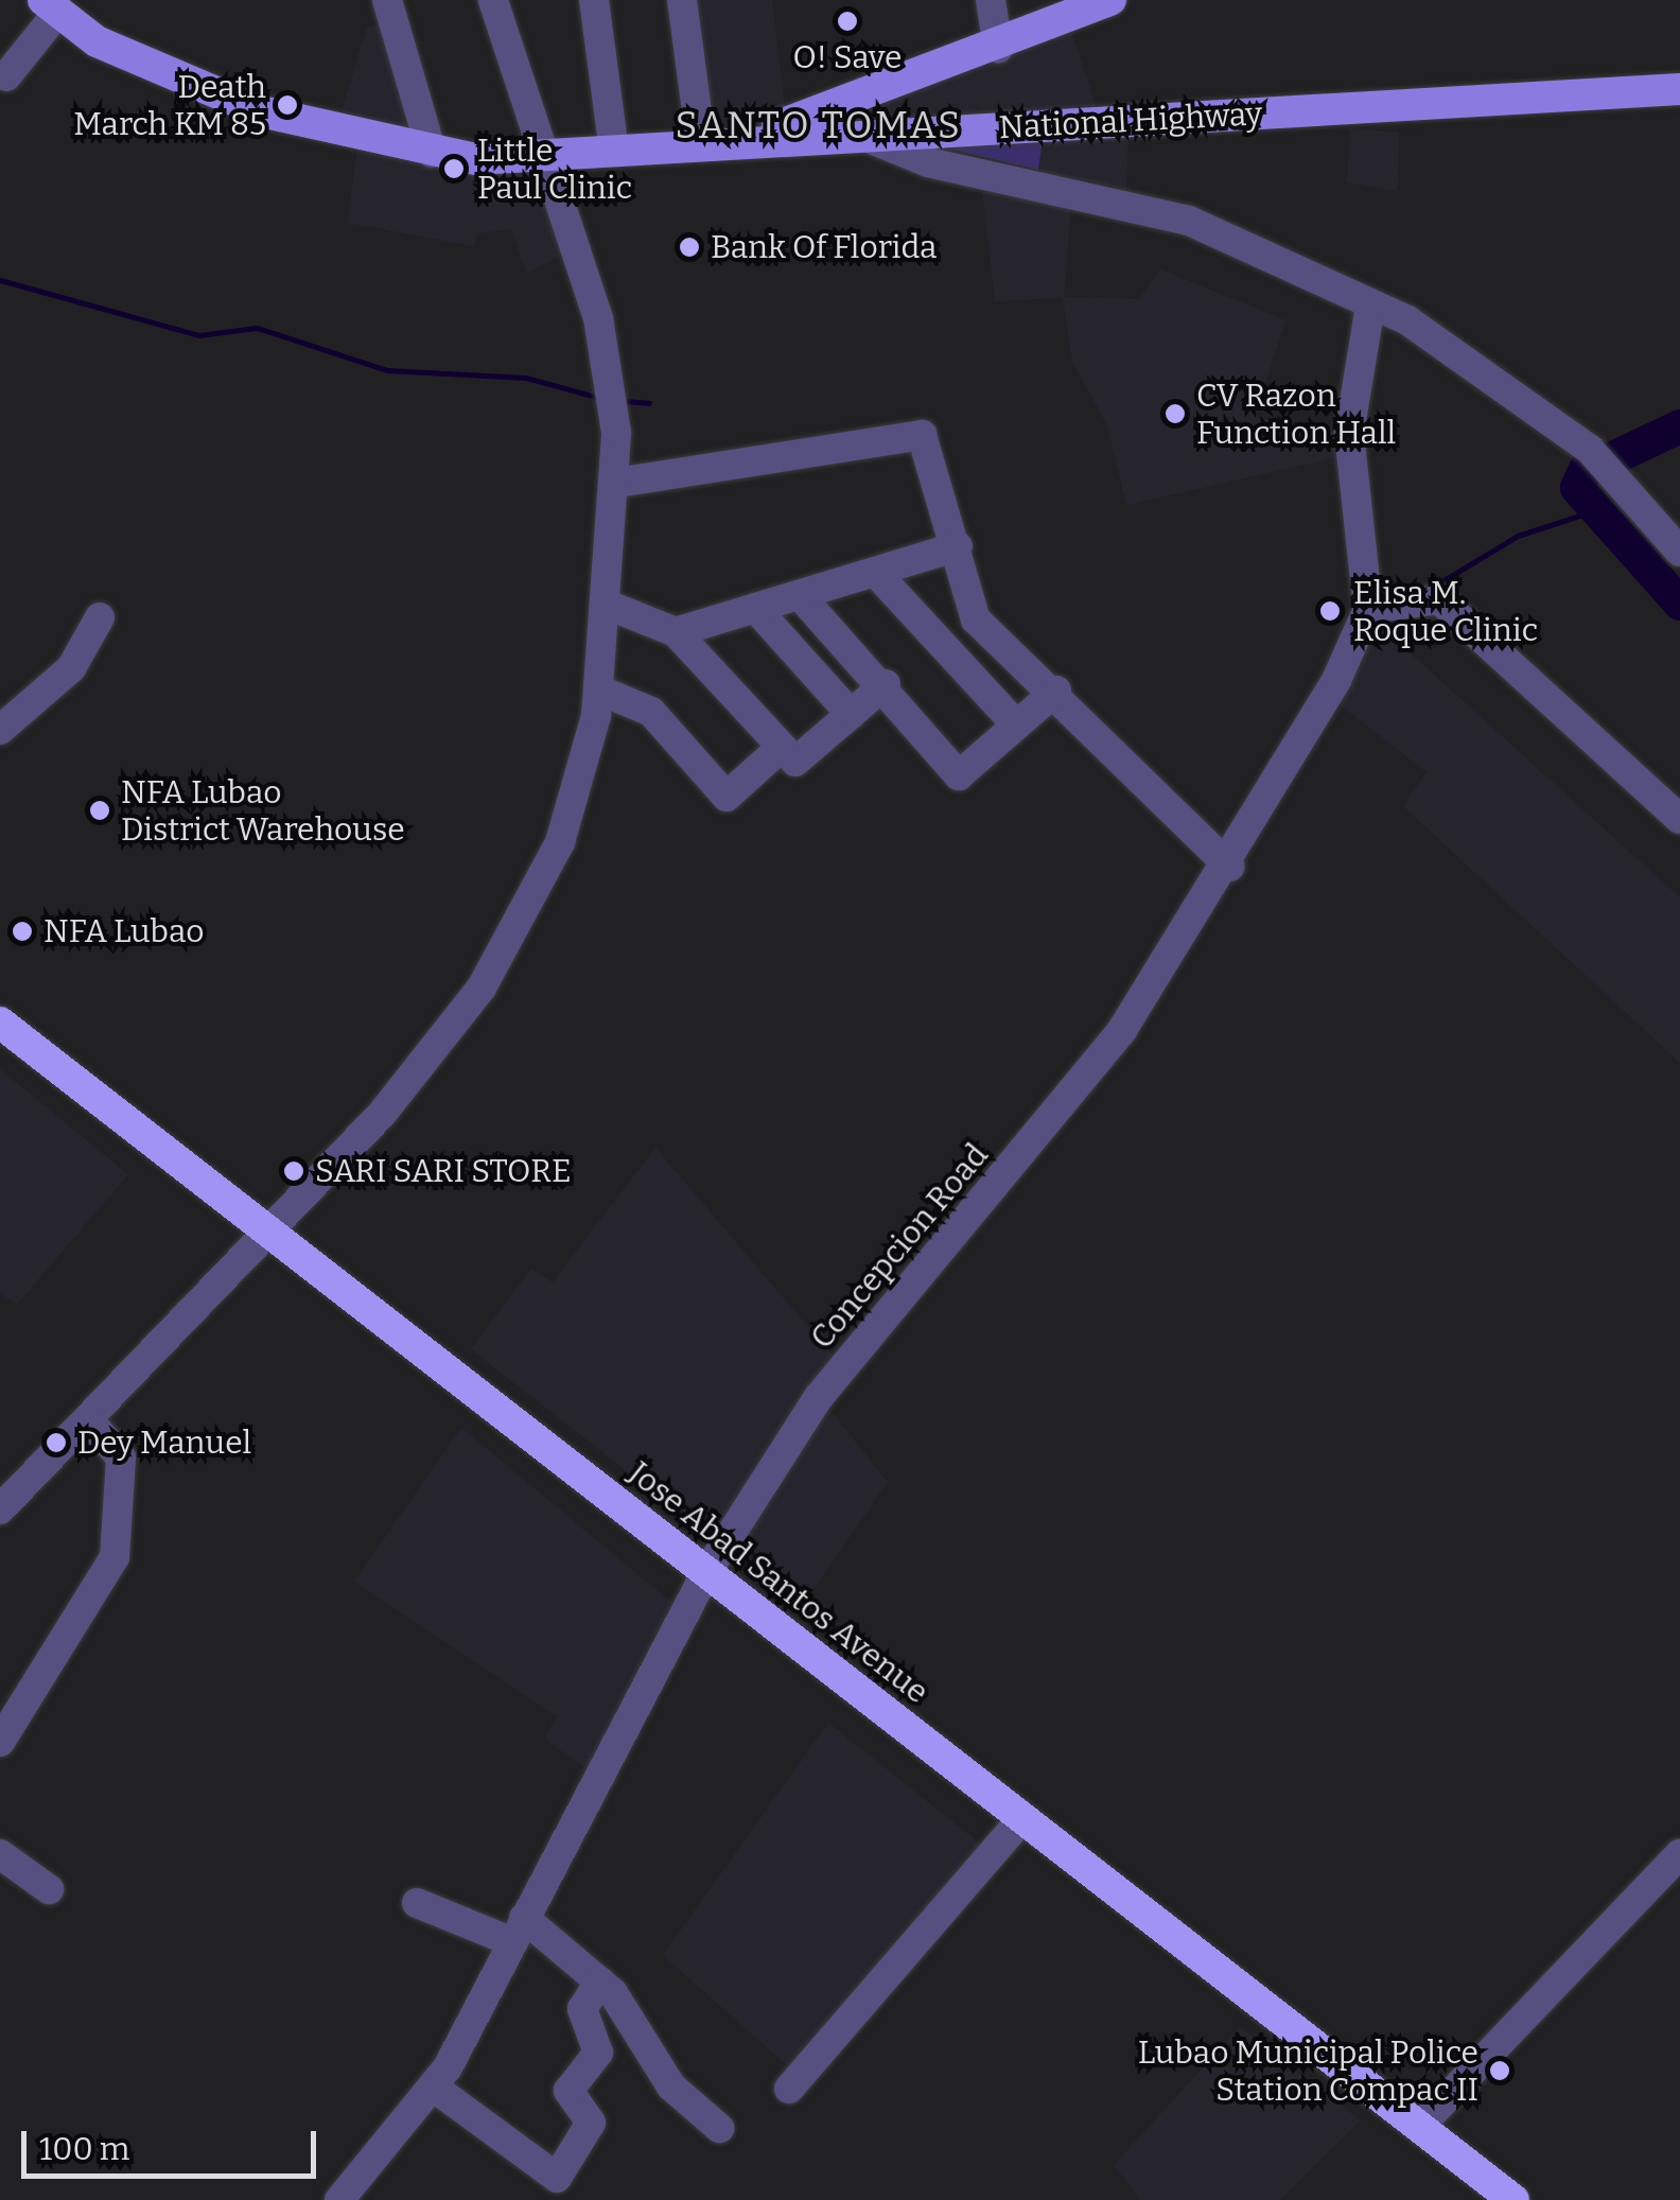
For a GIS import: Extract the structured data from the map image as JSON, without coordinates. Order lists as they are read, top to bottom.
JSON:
{
  "streets": {
    "highway": ["Jose Abad Santos Avenue"],
    "main road": ["National Highway"],
    "street": ["Concepcion Road"]
  },
  "crossings": [
    ["Concepcion Road", "Jose Abad Santos Avenue"]
  ],
  "districts": ["SANTO TOMAS"],
  "places": [
    "O! Save",
    "Death March KM 85",
    "Little Paul Clinic",
    "Bank Of Florida",
    "CV Razon Function Hall",
    "Elisa M. Roque Clinic",
    "NFA Lubao District Warehouse",
    "NFA Lubao",
    "SARI SARI STORE",
    "Dey Manuel",
    "Lubao Municipal Police Station Compac II"
  ],
  "scale_bar": "100 m"
}
